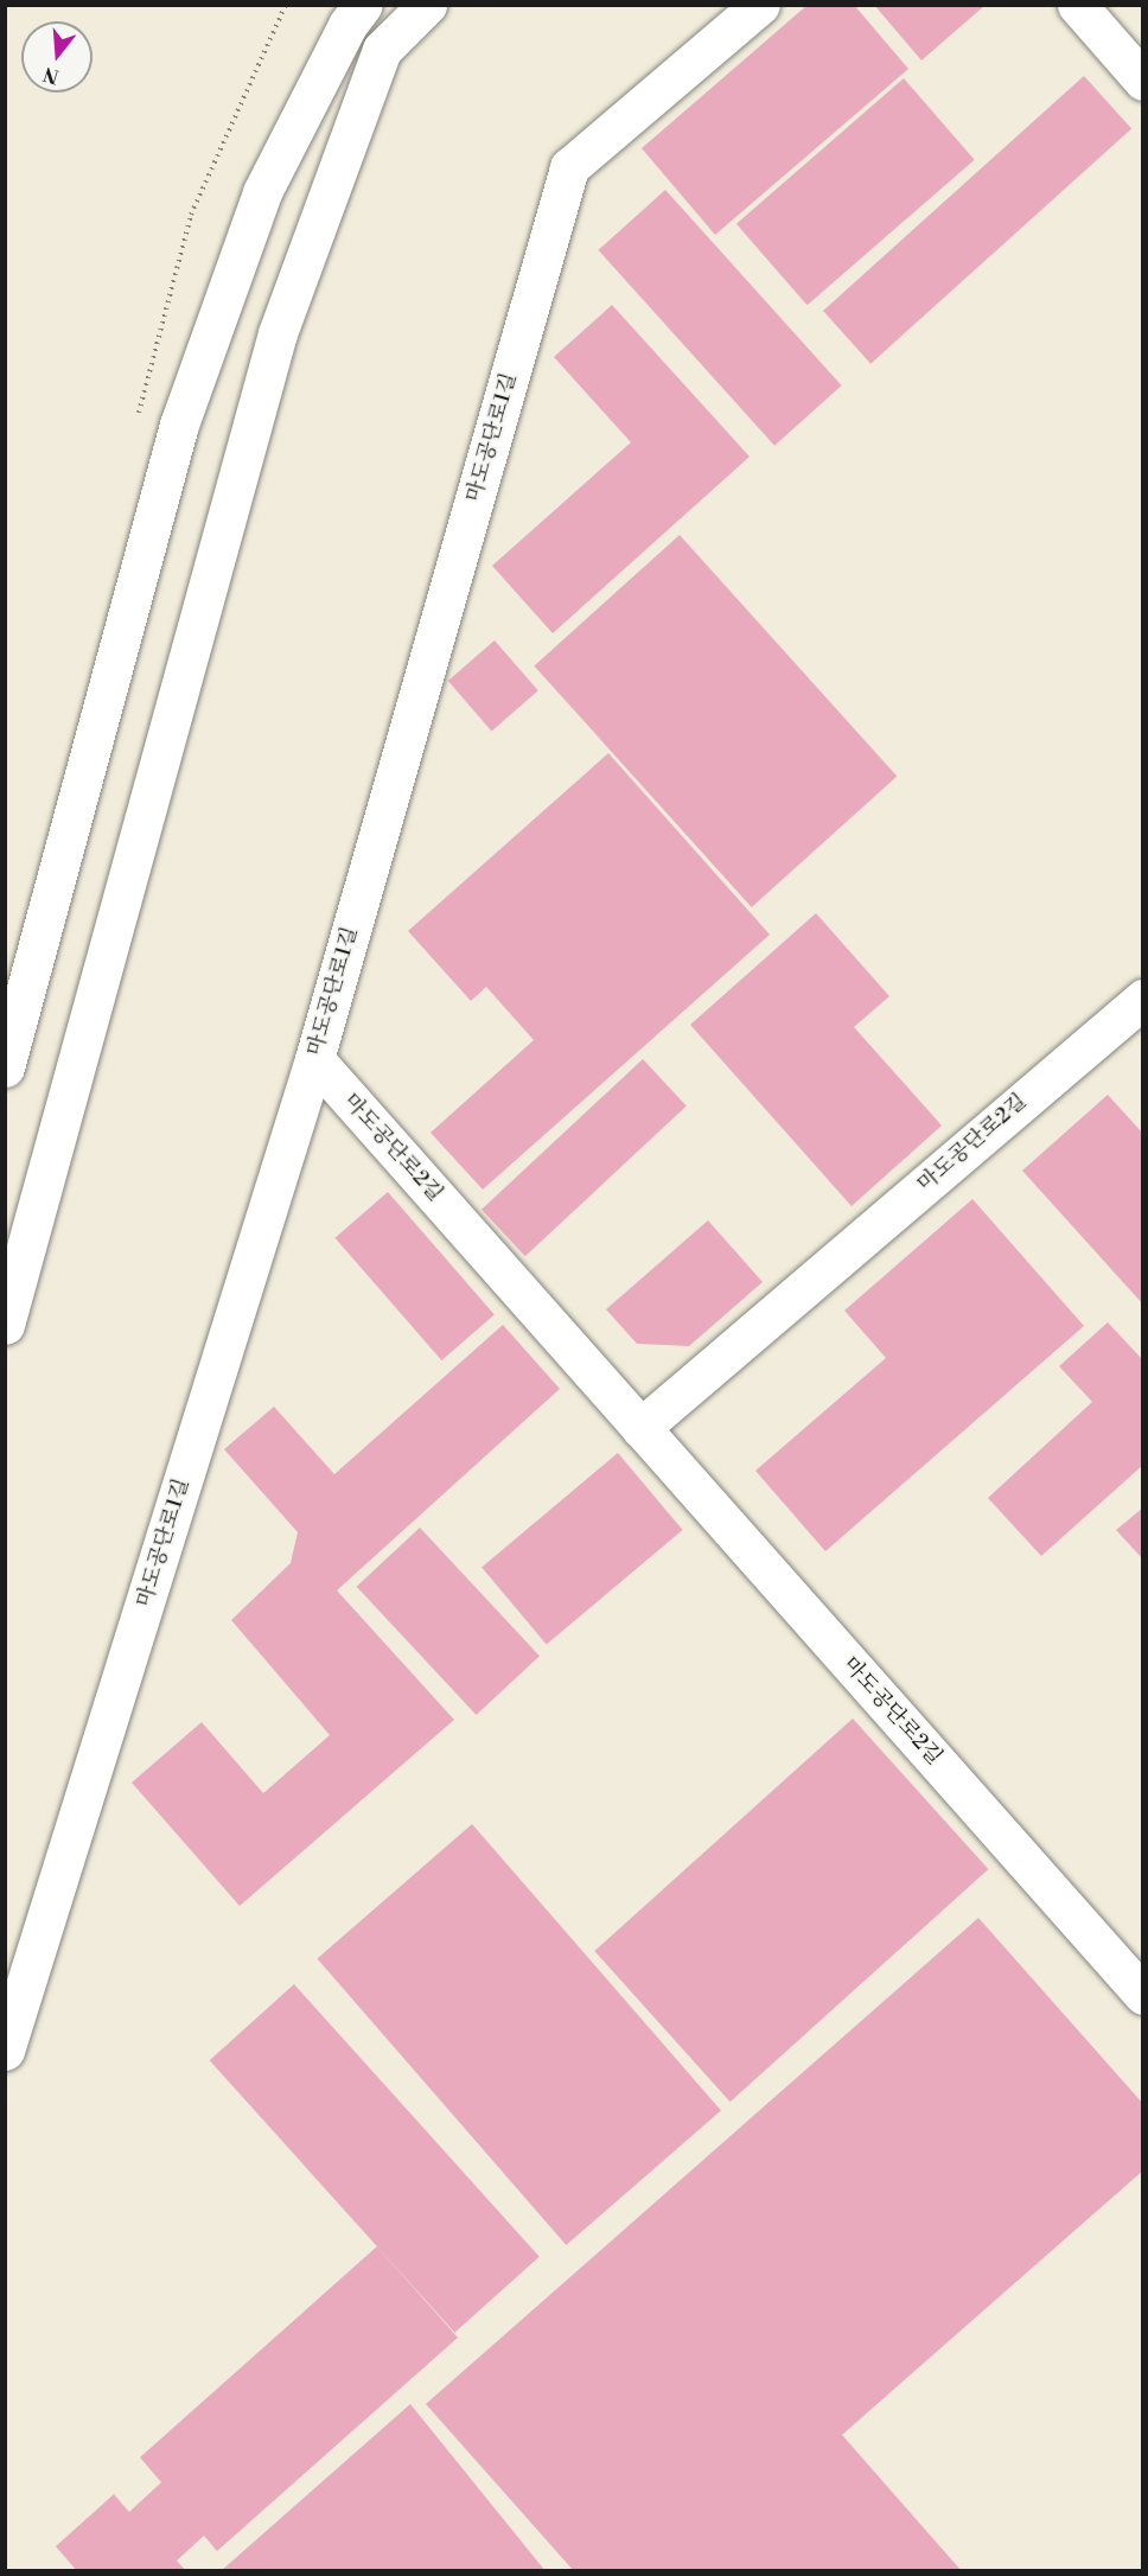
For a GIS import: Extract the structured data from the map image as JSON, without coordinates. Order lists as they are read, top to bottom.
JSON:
{
  "streets": {
    "street": ["마도공단로1길", "마도공단로2길"]
  },
  "crossings": [
    ["마도공단로1길", "마도공단로2길"]
  ],
  "north": "bottom"
}
